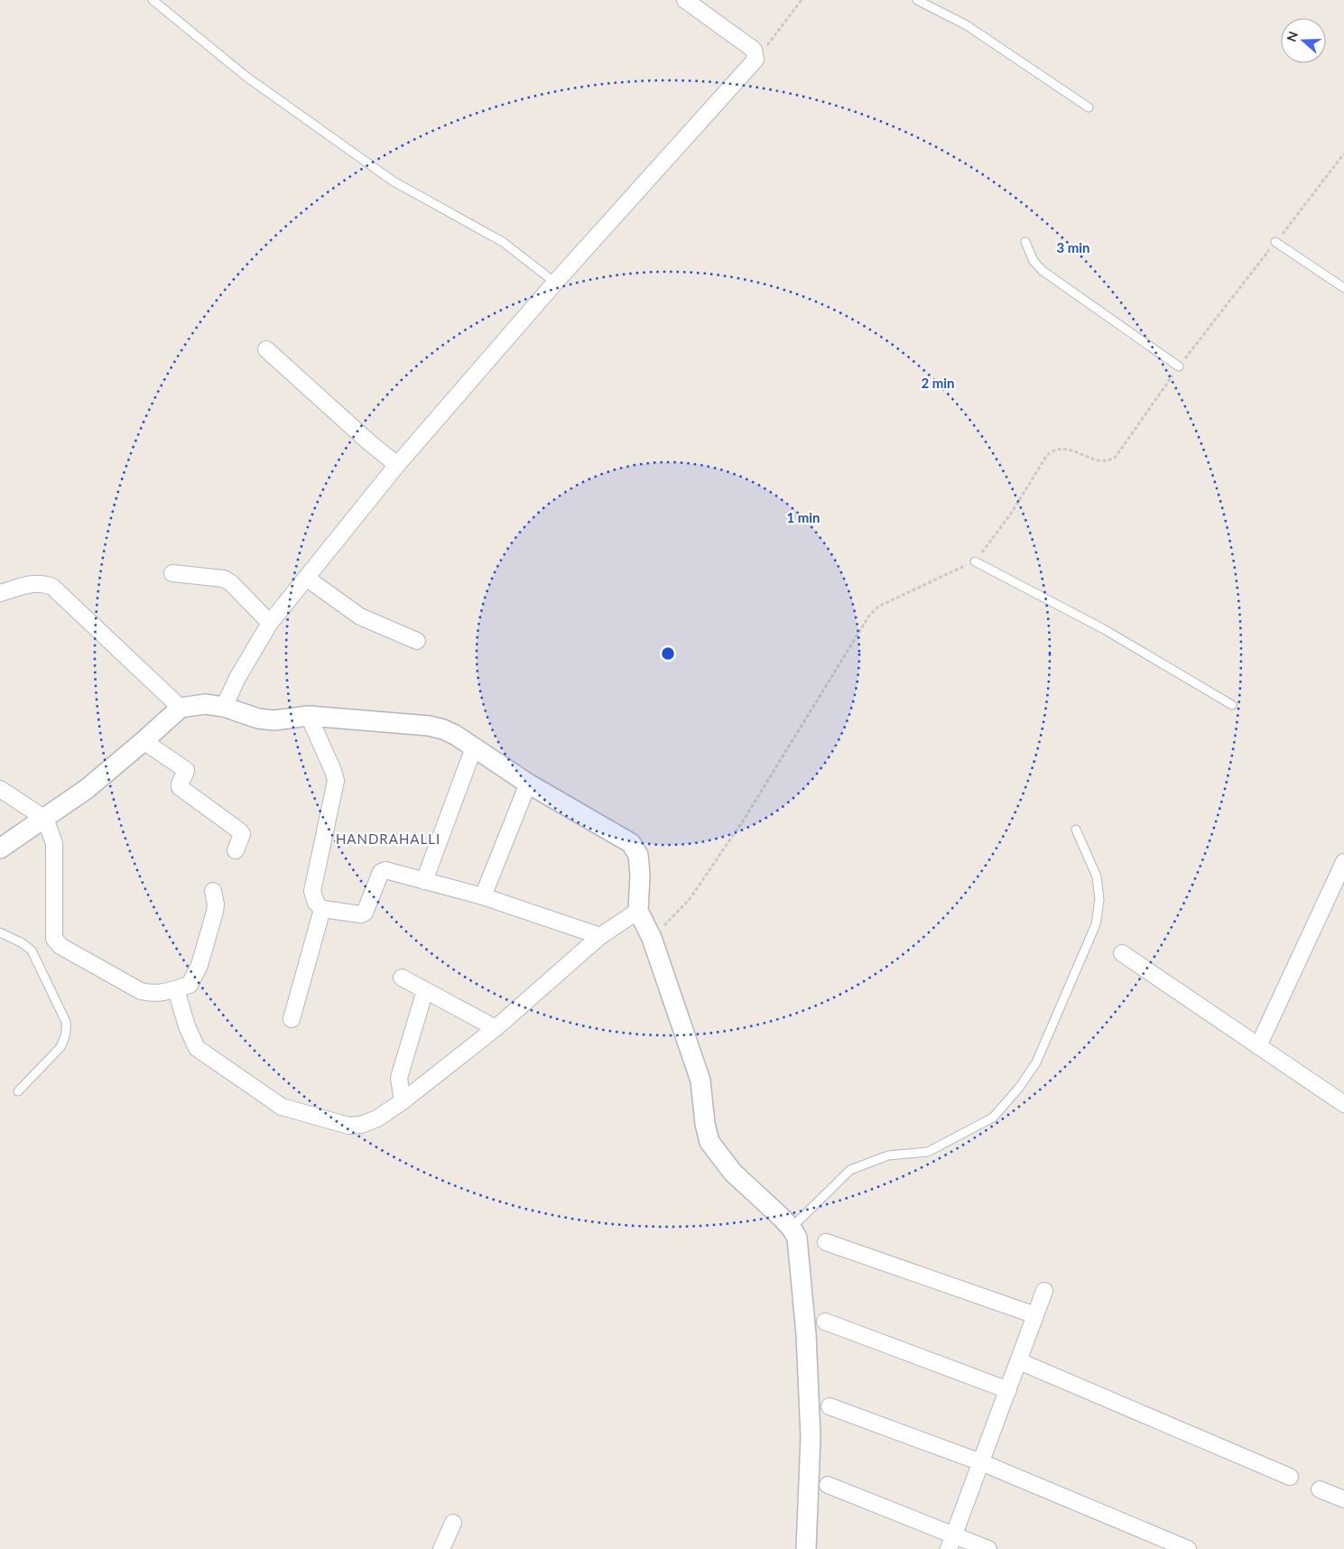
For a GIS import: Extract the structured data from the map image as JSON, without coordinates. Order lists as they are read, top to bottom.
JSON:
{
  "districts": ["HANDRAHALLI"],
  "north": "left",
  "rings": ["3 min", "2 min", "1 min"]
}
